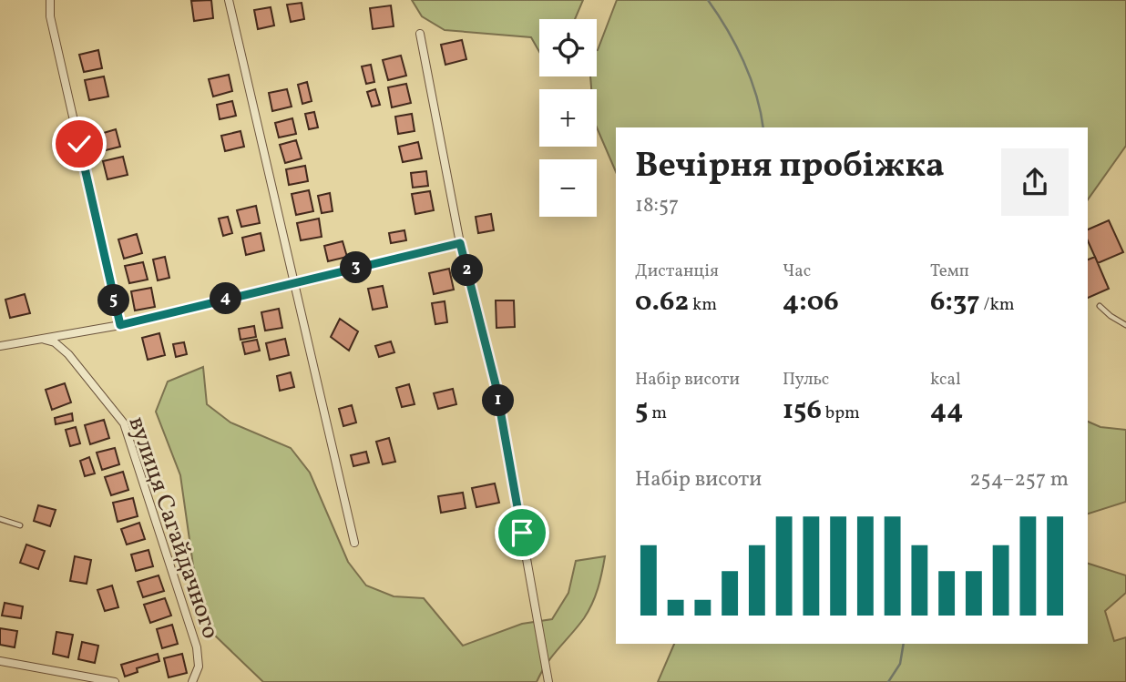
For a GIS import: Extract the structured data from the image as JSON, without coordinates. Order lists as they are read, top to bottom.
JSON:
{
  "streets": {
    "street": ["вулиця Сагайдачного"]
  },
  "page": {
    "map_buttons": ["+", "−"],
    "heading": ["Вечірня пробіжка", "18:57"],
    "stats": [
      ["Дистанція", "0.62 km"],
      ["Час", "4:06"],
      ["Темп", "6:37 /km"],
      ["Набір висоти", "5 m"],
      ["Пульс", "156 bpm"],
      ["kcal", "44"]
    ],
    "pins": [
      "3",
      "2",
      "4",
      "5",
      "1"
    ],
    "chart": ["Набір висоти", "254–257 m"]
  }
}
